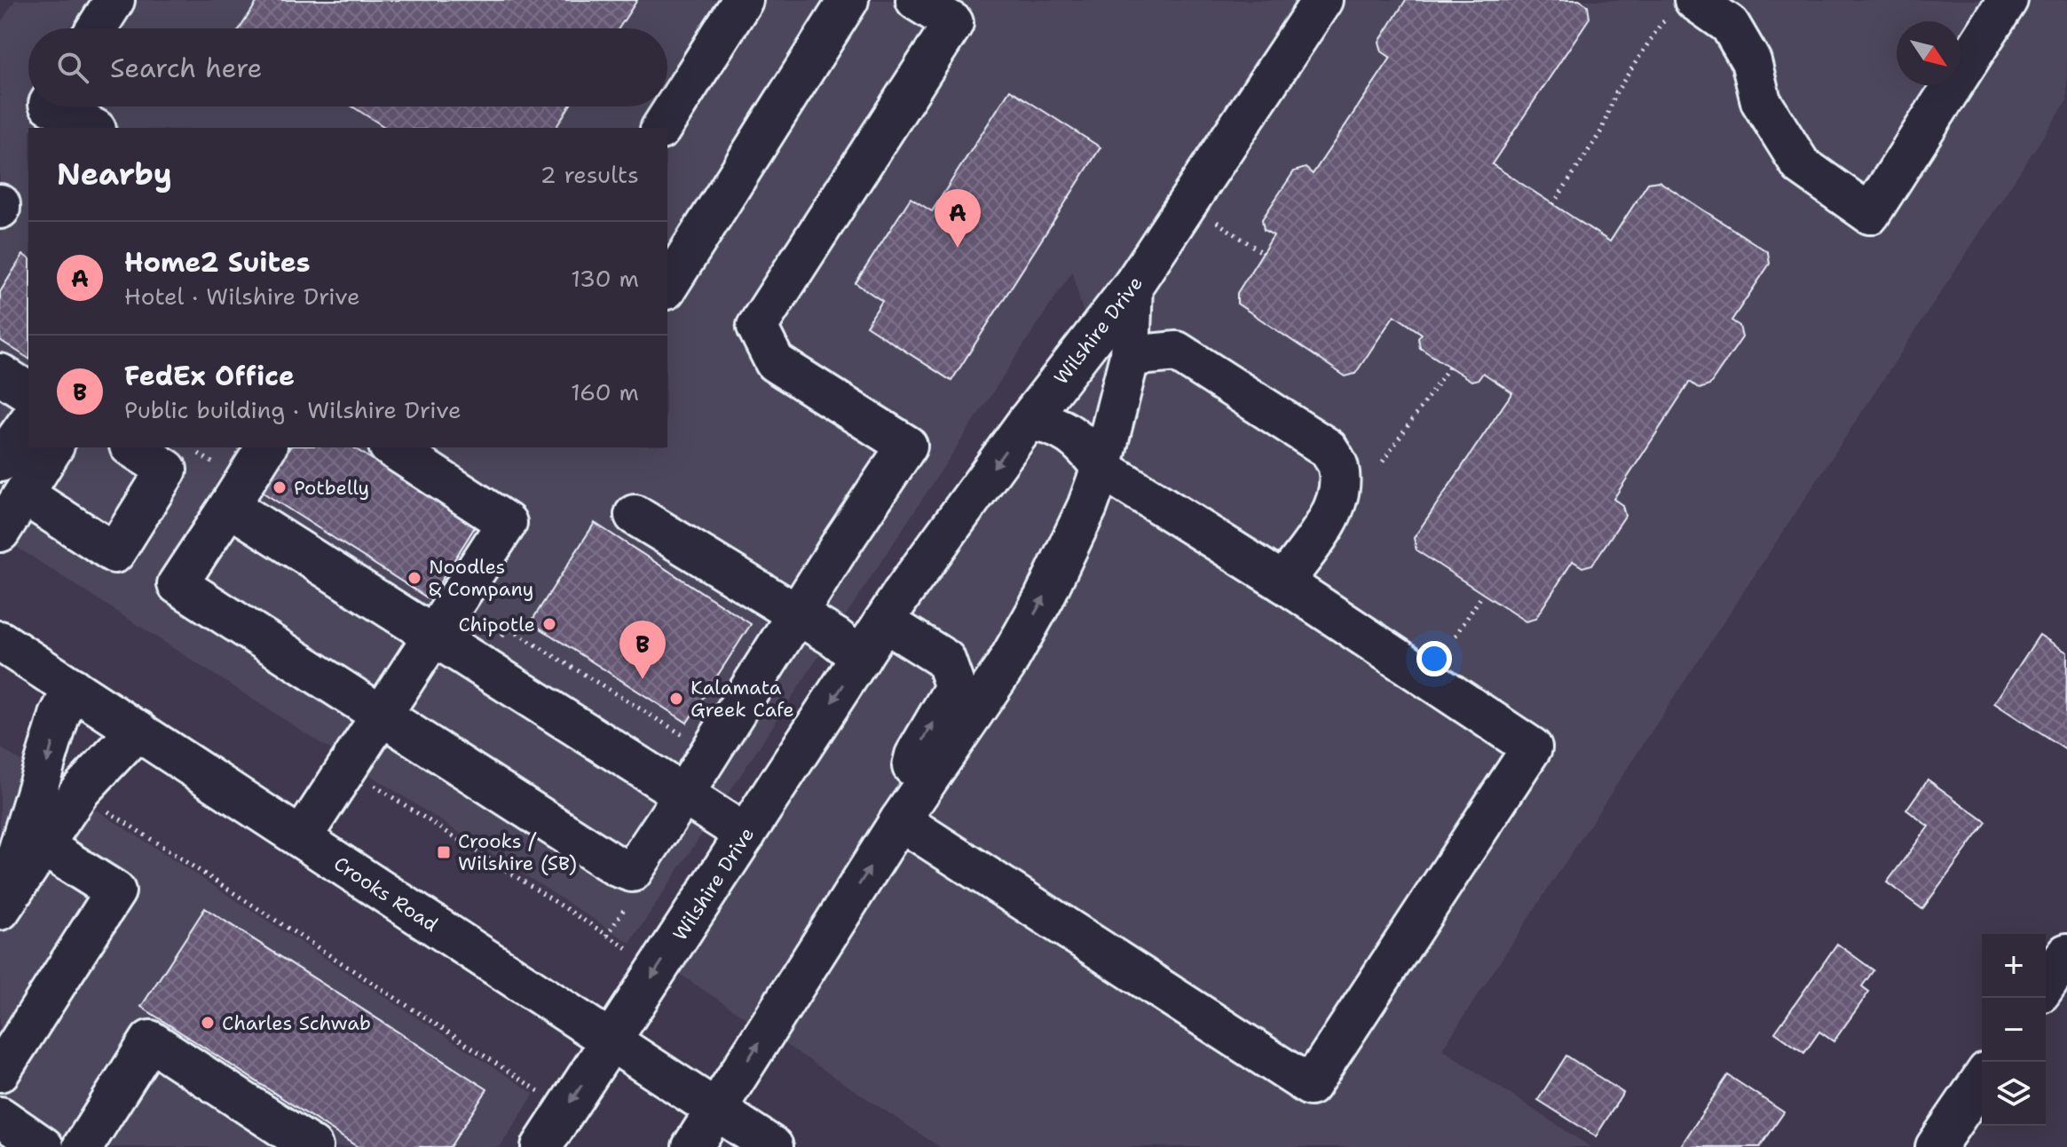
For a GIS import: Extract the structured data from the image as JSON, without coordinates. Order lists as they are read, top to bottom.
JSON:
{
  "streets": {
    "street": ["Wilshire Drive", "Crooks Road"]
  },
  "crossings": [
    ["Wilshire Drive", "Crooks Road"]
  ],
  "places": {
    "other": [
      "Potbelly",
      "Noodles & Company",
      "Chipotle",
      "Kalamata Greek Cafe",
      "Charles Schwab"
    ],
    "transit": ["Crooks / Wilshire (SB)"]
  },
  "north": "bottom right",
  "page": {
    "search": "Search here",
    "heading": ["Nearby", "2 results"],
    "pins": ["A", "B"],
    "list": [
      {
        "mark": "A",
        "name": "Home2 Suites",
        "note": "Hotel · Wilshire Drive",
        "value": "130 m"
      },
      {
        "mark": "B",
        "name": "FedEx Office",
        "note": "Public building · Wilshire Drive",
        "value": "160 m"
      }
    ],
    "map_buttons": ["+", "−"]
  }
}
